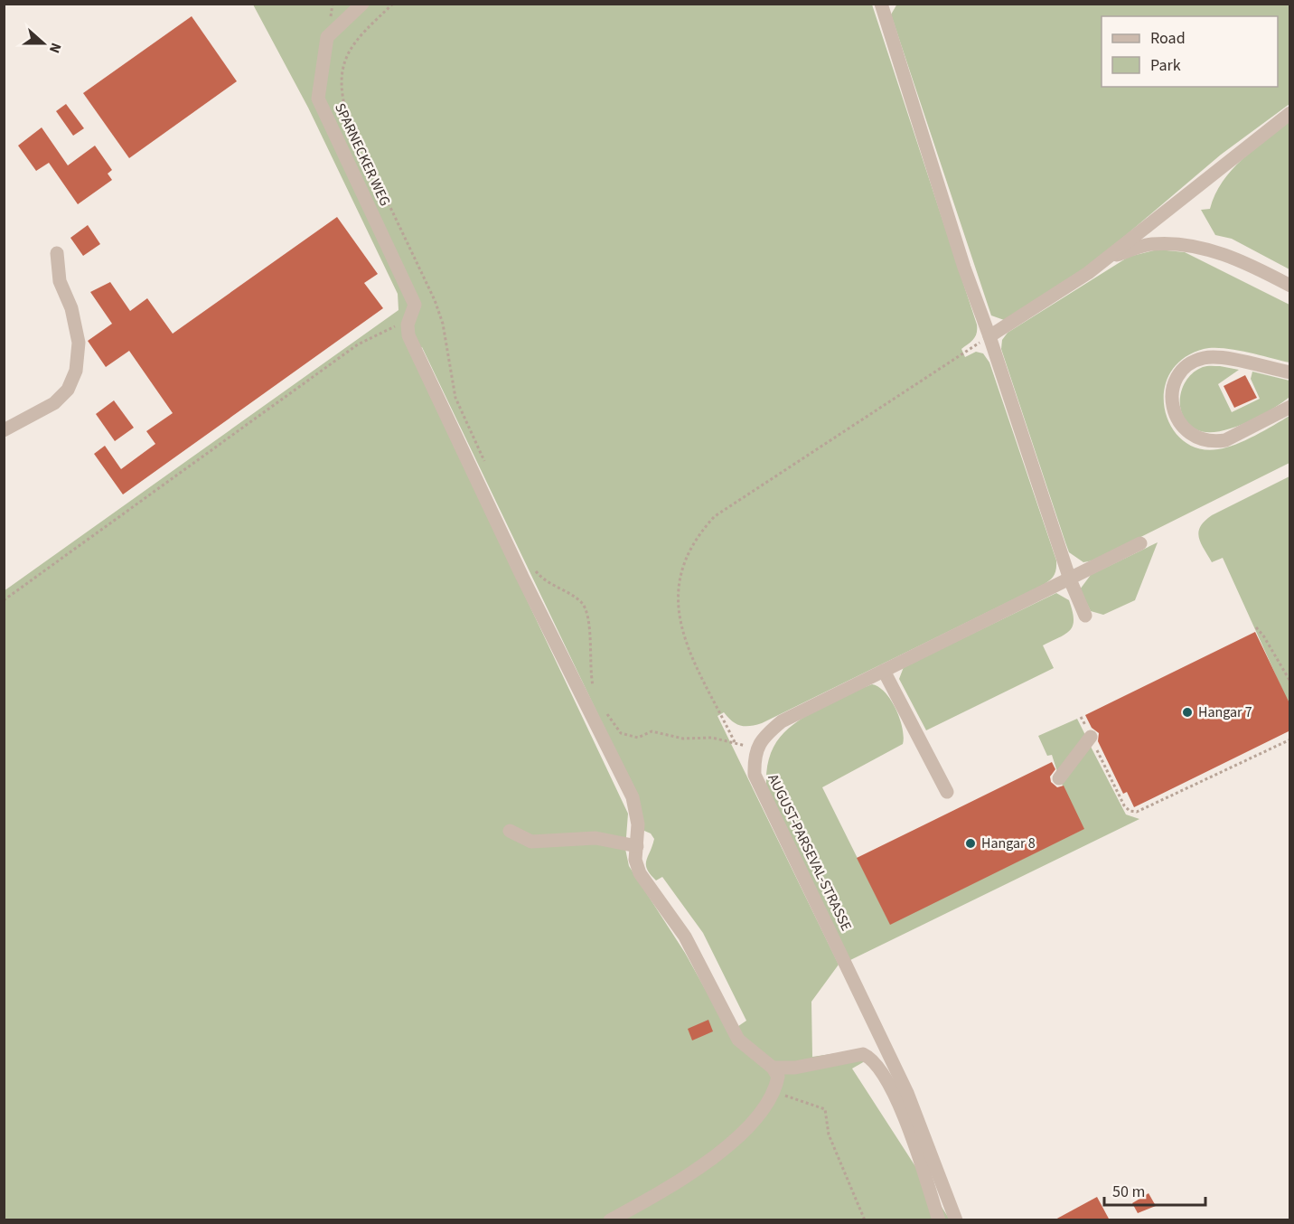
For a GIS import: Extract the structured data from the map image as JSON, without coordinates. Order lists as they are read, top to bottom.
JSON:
{
  "streets": {
    "street": ["SPARNECKER WEG", "AUGUST-PARSEVAL-STRASSE"]
  },
  "places": ["Hangar 7", "Hangar 8"],
  "legend": ["Road", "Park"],
  "scale_bar": "50 m",
  "north": "right"
}
